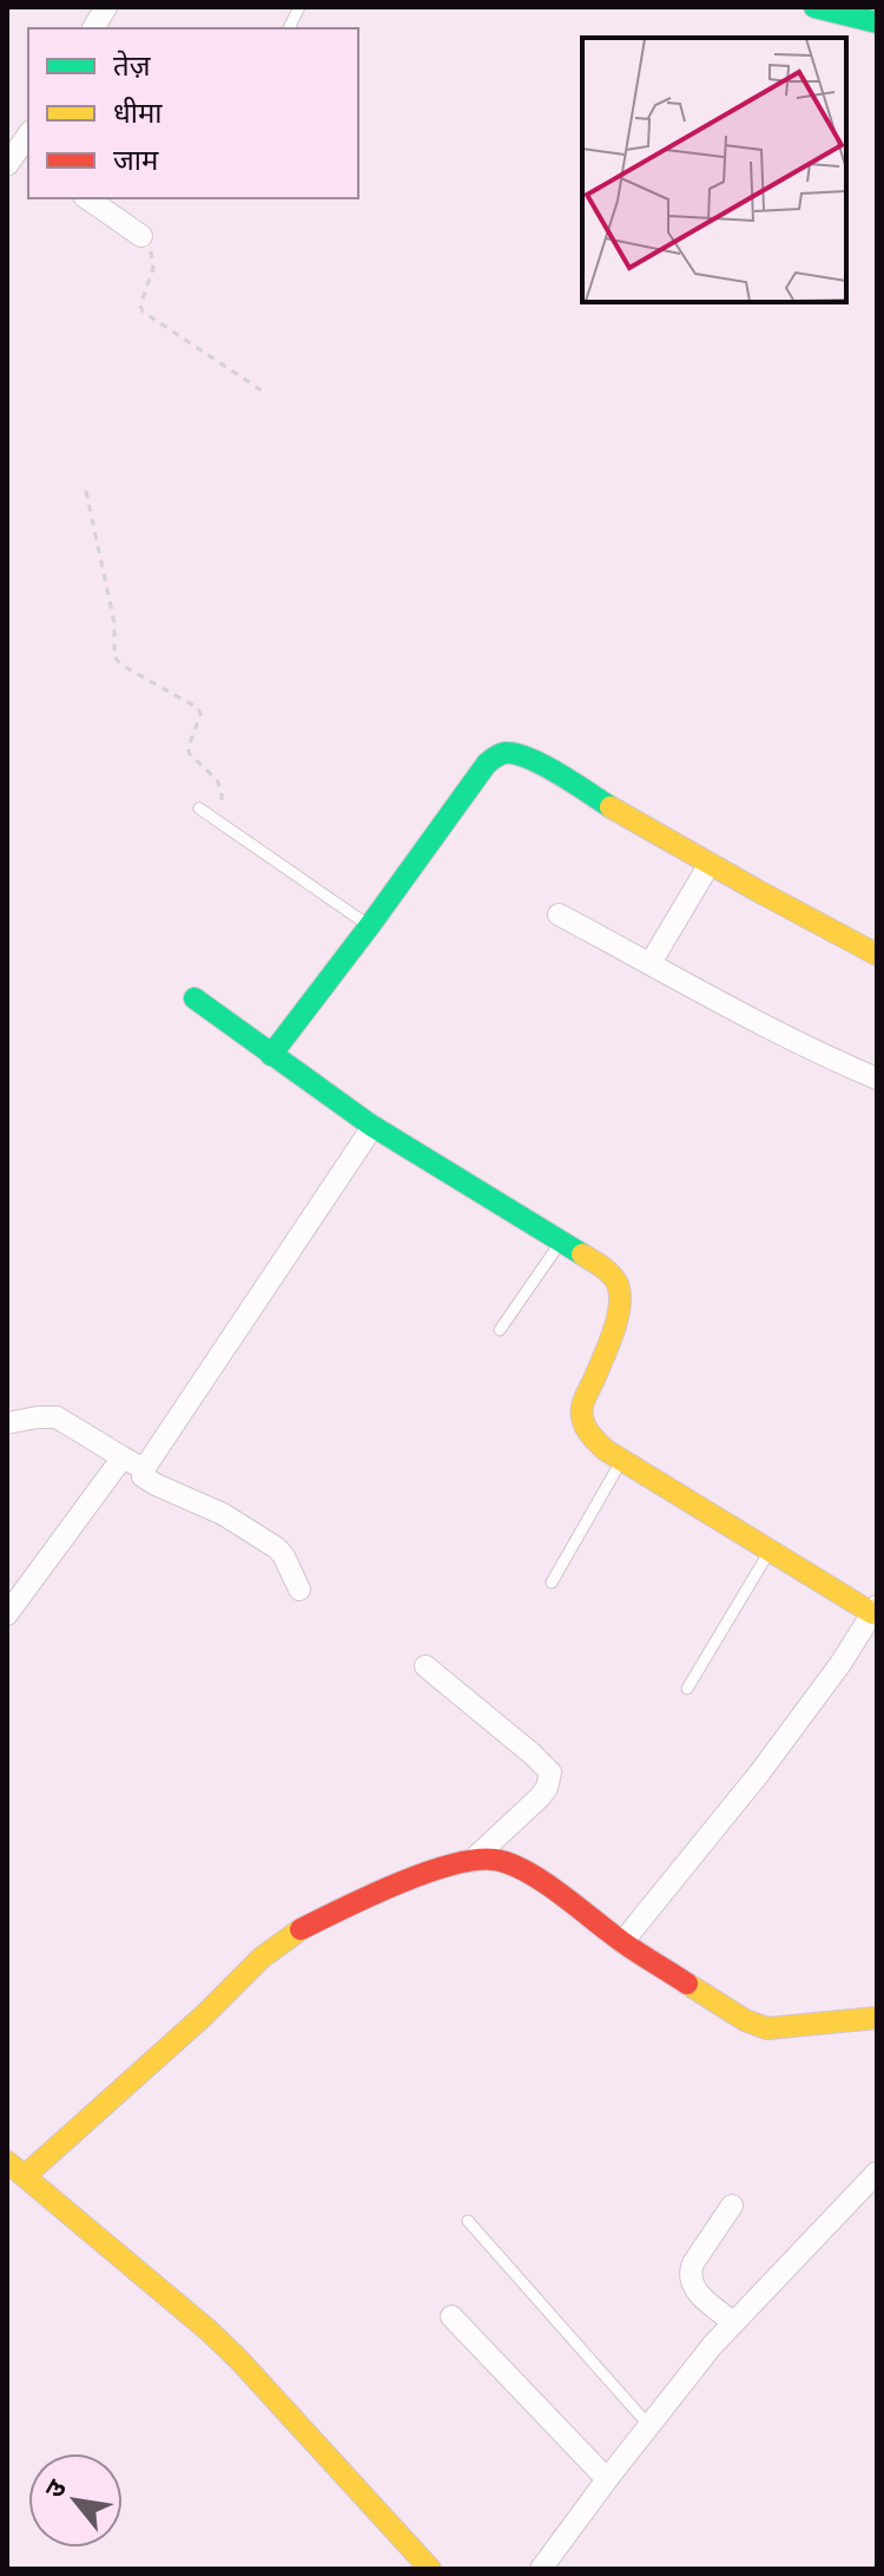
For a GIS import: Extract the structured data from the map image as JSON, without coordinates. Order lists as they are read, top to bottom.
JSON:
{
  "legend": ["तेज़", "धीमा", "जाम"],
  "north": "top left"
}
